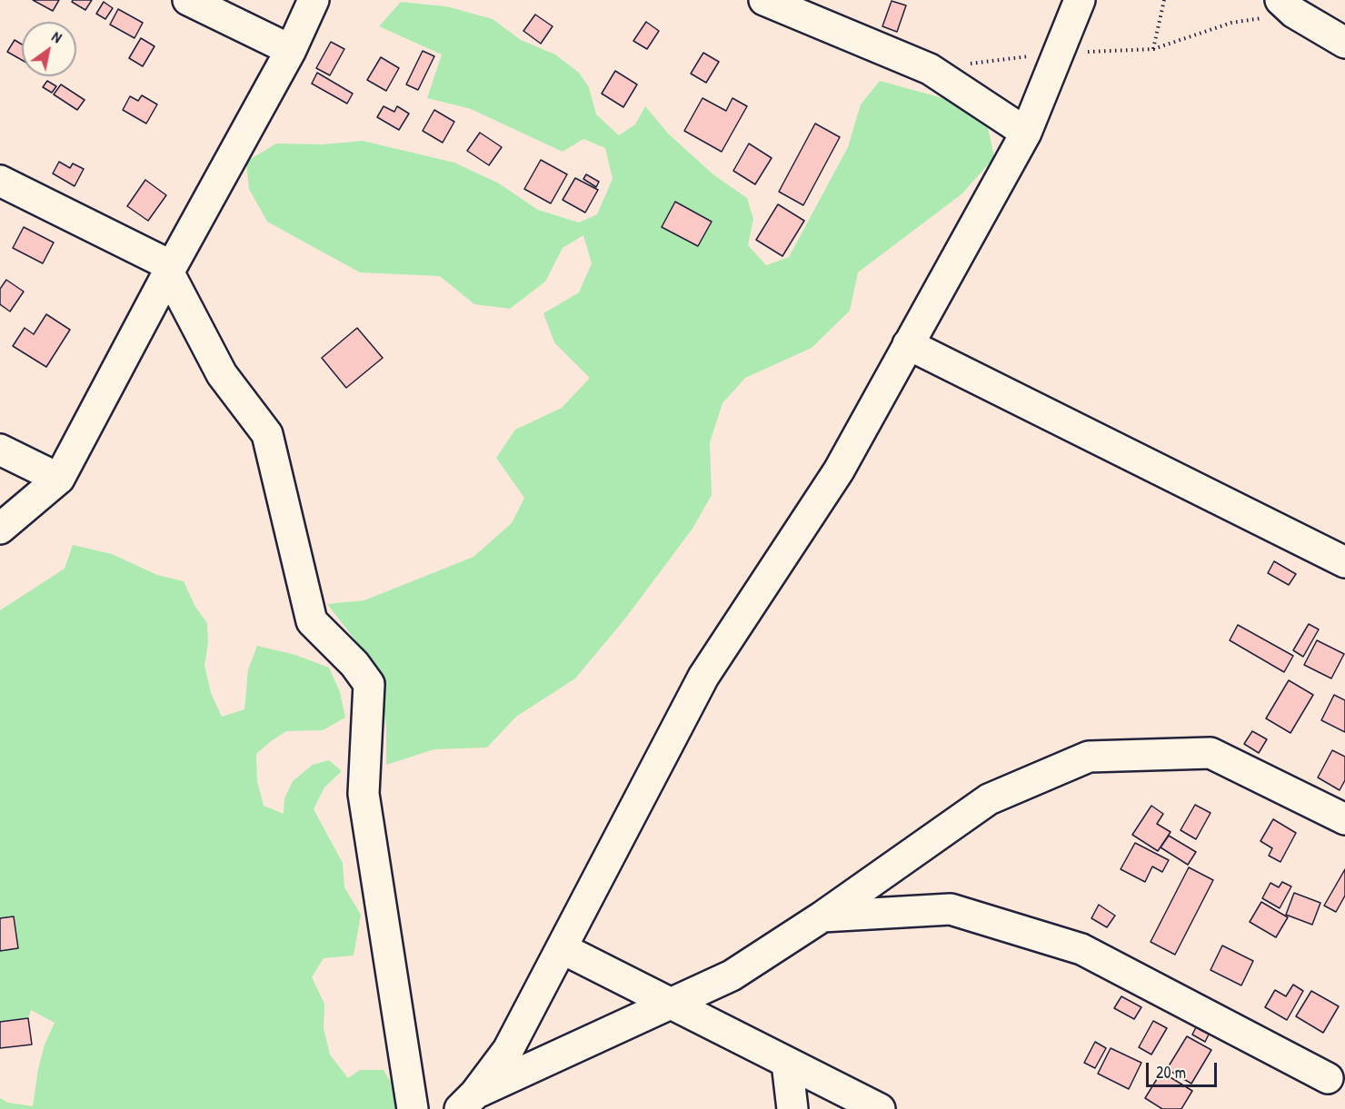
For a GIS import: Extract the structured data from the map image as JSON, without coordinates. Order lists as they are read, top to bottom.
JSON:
{
  "scale_bar": "20 m",
  "north": "top right"
}
